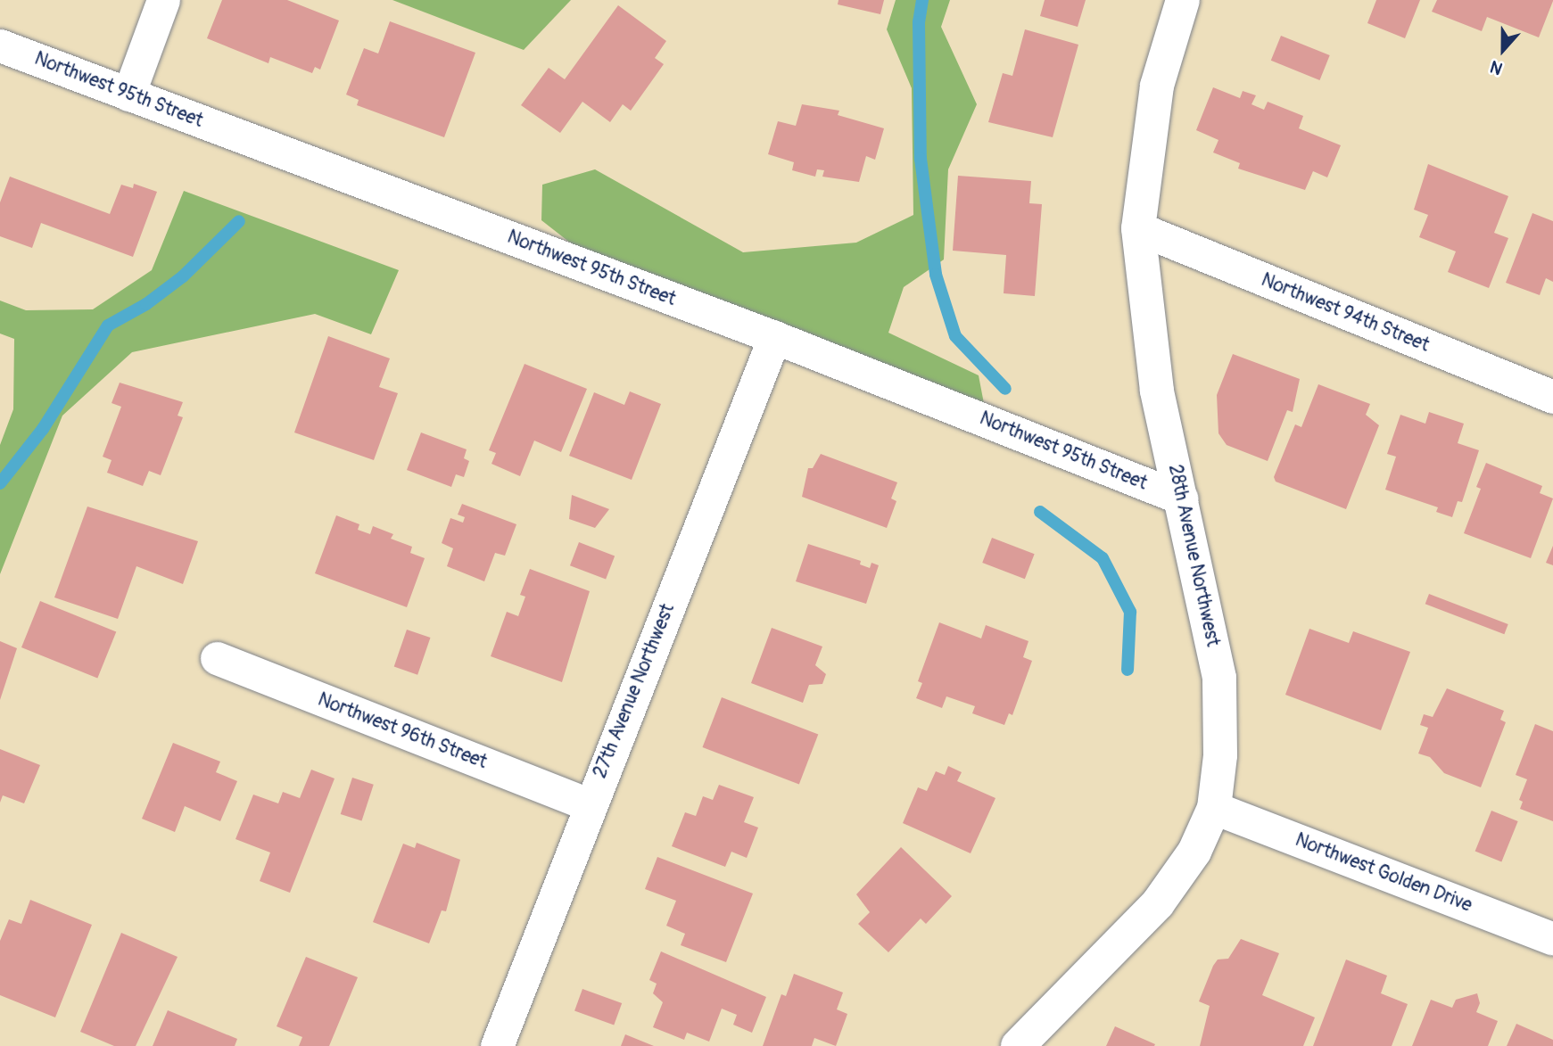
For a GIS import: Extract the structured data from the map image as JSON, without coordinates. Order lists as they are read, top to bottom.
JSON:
{
  "streets": {
    "street": [
      "Northwest 95th Street",
      "Northwest 94th Street",
      "28th Avenue Northwest",
      "27th Avenue Northwest",
      "Northwest 96th Street",
      "Northwest Golden Drive"
    ]
  },
  "crossings": [
    ["Northwest 95th Street", "28th Avenue Northwest"],
    ["Northwest 95th Street", "27th Avenue Northwest"],
    ["Northwest 94th Street", "28th Avenue Northwest"],
    ["28th Avenue Northwest", "Northwest Golden Drive"],
    ["27th Avenue Northwest", "Northwest 96th Street"]
  ],
  "north": "bottom"
}
